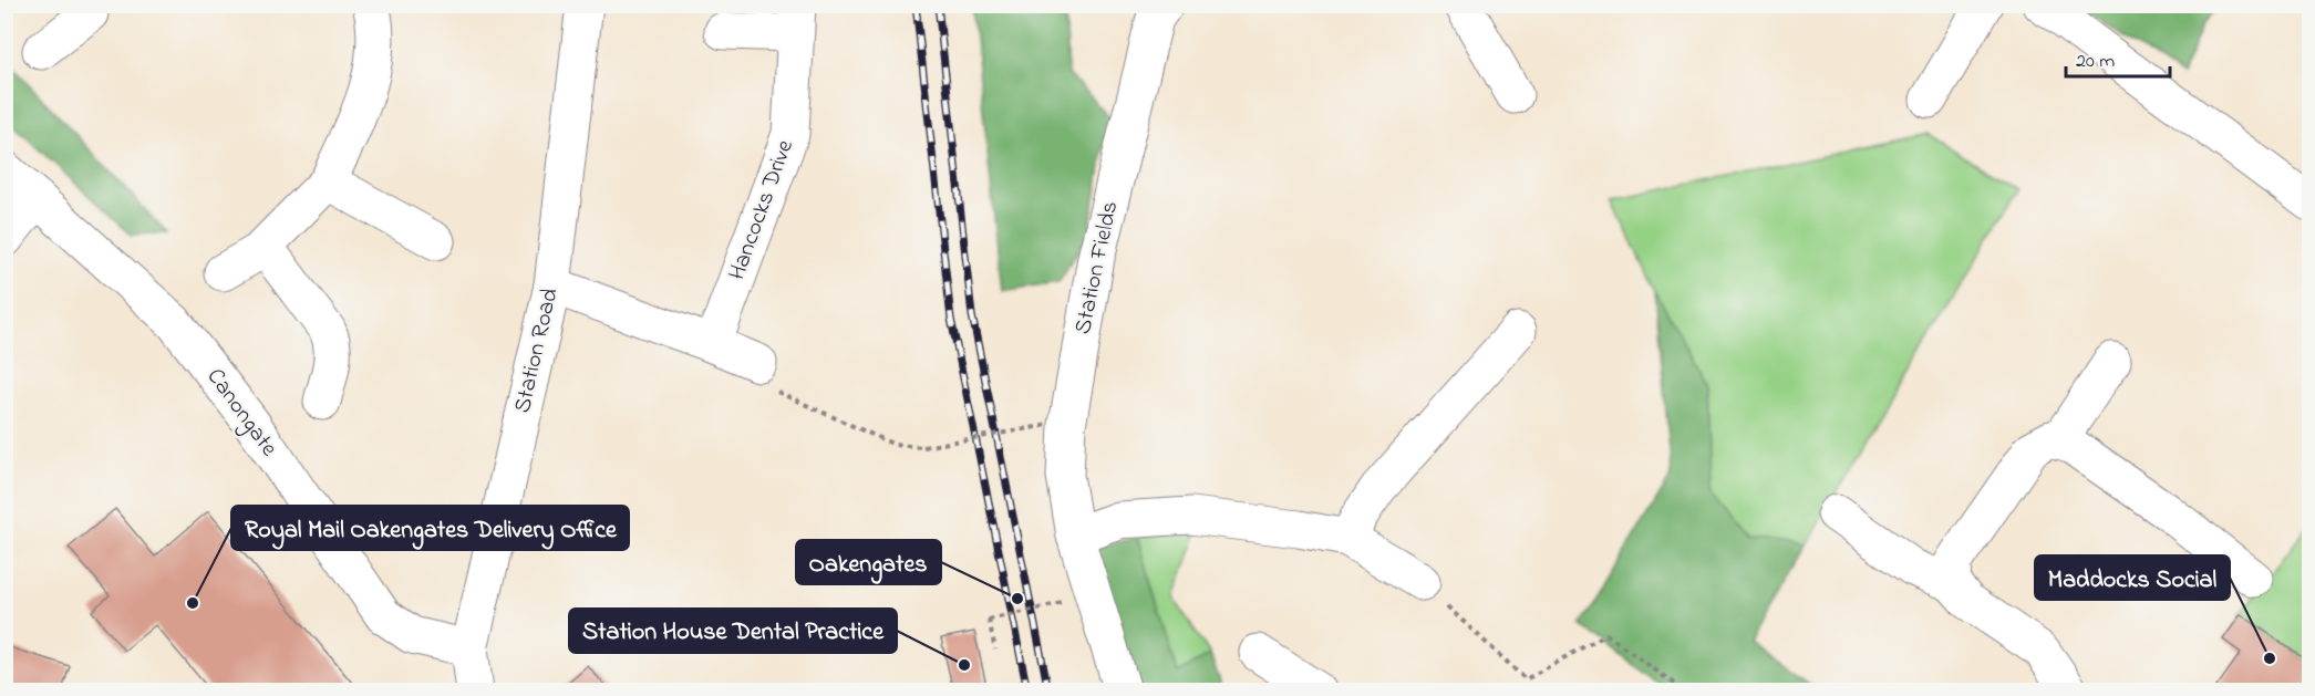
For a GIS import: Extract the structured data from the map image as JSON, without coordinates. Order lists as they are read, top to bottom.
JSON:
{
  "streets": {
    "street": [
      "Hancocks Drive",
      "Station Fields",
      "Station Road",
      "Canongate"
    ]
  },
  "crossings": [
    ["Station Road", "Canongate"]
  ],
  "places": [
    "Oakengates",
    "Royal Mail Oakengates Delivery Office",
    "Maddocks Social",
    "Station House Dental Practice"
  ],
  "scale_bar": "20 m"
}
